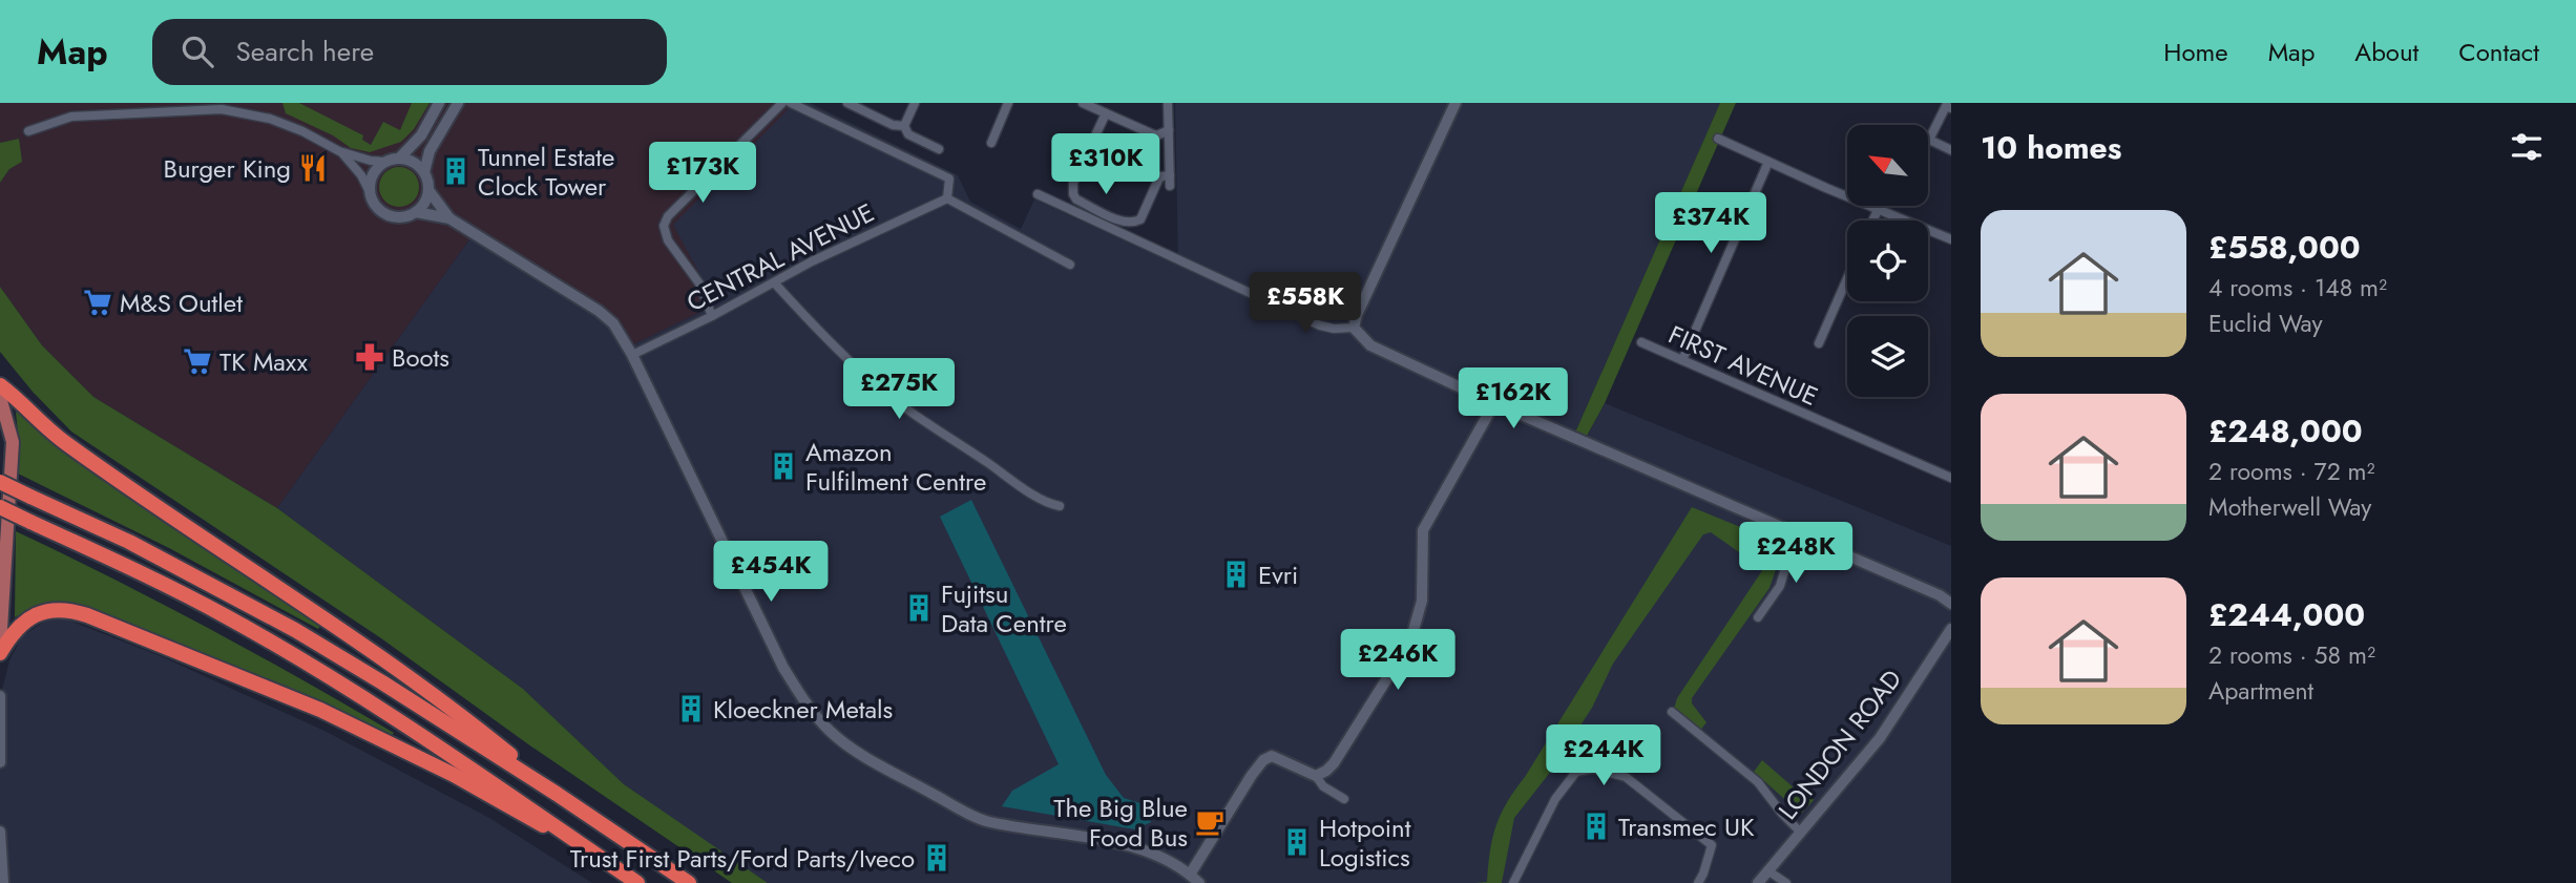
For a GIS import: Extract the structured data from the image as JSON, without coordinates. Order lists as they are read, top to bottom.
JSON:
{
  "streets": {
    "street": ["CENTRAL AVENUE", "FIRST AVENUE", "LONDON ROAD"]
  },
  "places": {
    "restaurant": ["Burger King"],
    "building": [
      "Tunnel Estate Clock Tower",
      "Amazon Fulfilment Centre",
      "Evri",
      "Fujitsu Data Centre",
      "Kloeckner Metals",
      "Transmec UK",
      "Hotpoint Logistics",
      "Trust First Parts/Ford Parts/Iveco"
    ],
    "supermarket": ["M&S Outlet", "TK Maxx"],
    "pharmacy": ["Boots"],
    "cafe": ["The Big Blue Food Bus"]
  },
  "north": "top left",
  "page": {
    "header": "Map",
    "search": "Search here",
    "nav": [
      "Home",
      "Map",
      "About",
      "Contact"
    ],
    "heading": "10 homes",
    "price": [
      "£310K",
      "£173K",
      "£374K",
      "£558K",
      "£275K",
      "£162K",
      "£248K",
      "£454K",
      "£246K",
      "£244K"
    ],
    "list": [
      {
        "name": "£558,000",
        "note": "4 rooms · 148 m² · Euclid Way"
      },
      {
        "name": "£248,000",
        "note": "2 rooms · 72 m² · Motherwell Way"
      },
      {
        "name": "£244,000",
        "note": "2 rooms · 58 m² · Apartment"
      }
    ]
  }
}
